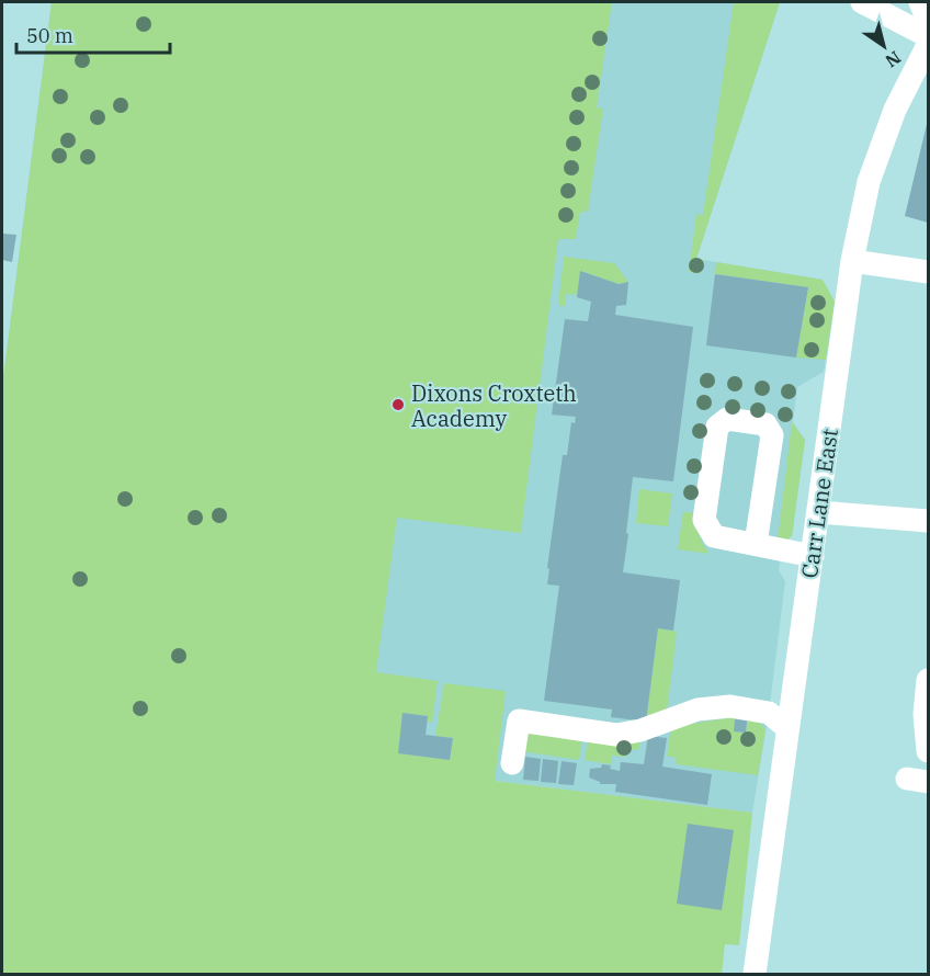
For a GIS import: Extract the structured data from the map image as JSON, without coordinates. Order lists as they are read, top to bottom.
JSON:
{
  "streets": {
    "street": ["Carr Lane East"]
  },
  "places": ["Dixons Croxteth Academy"],
  "scale_bar": "50 m",
  "north": "bottom right"
}
